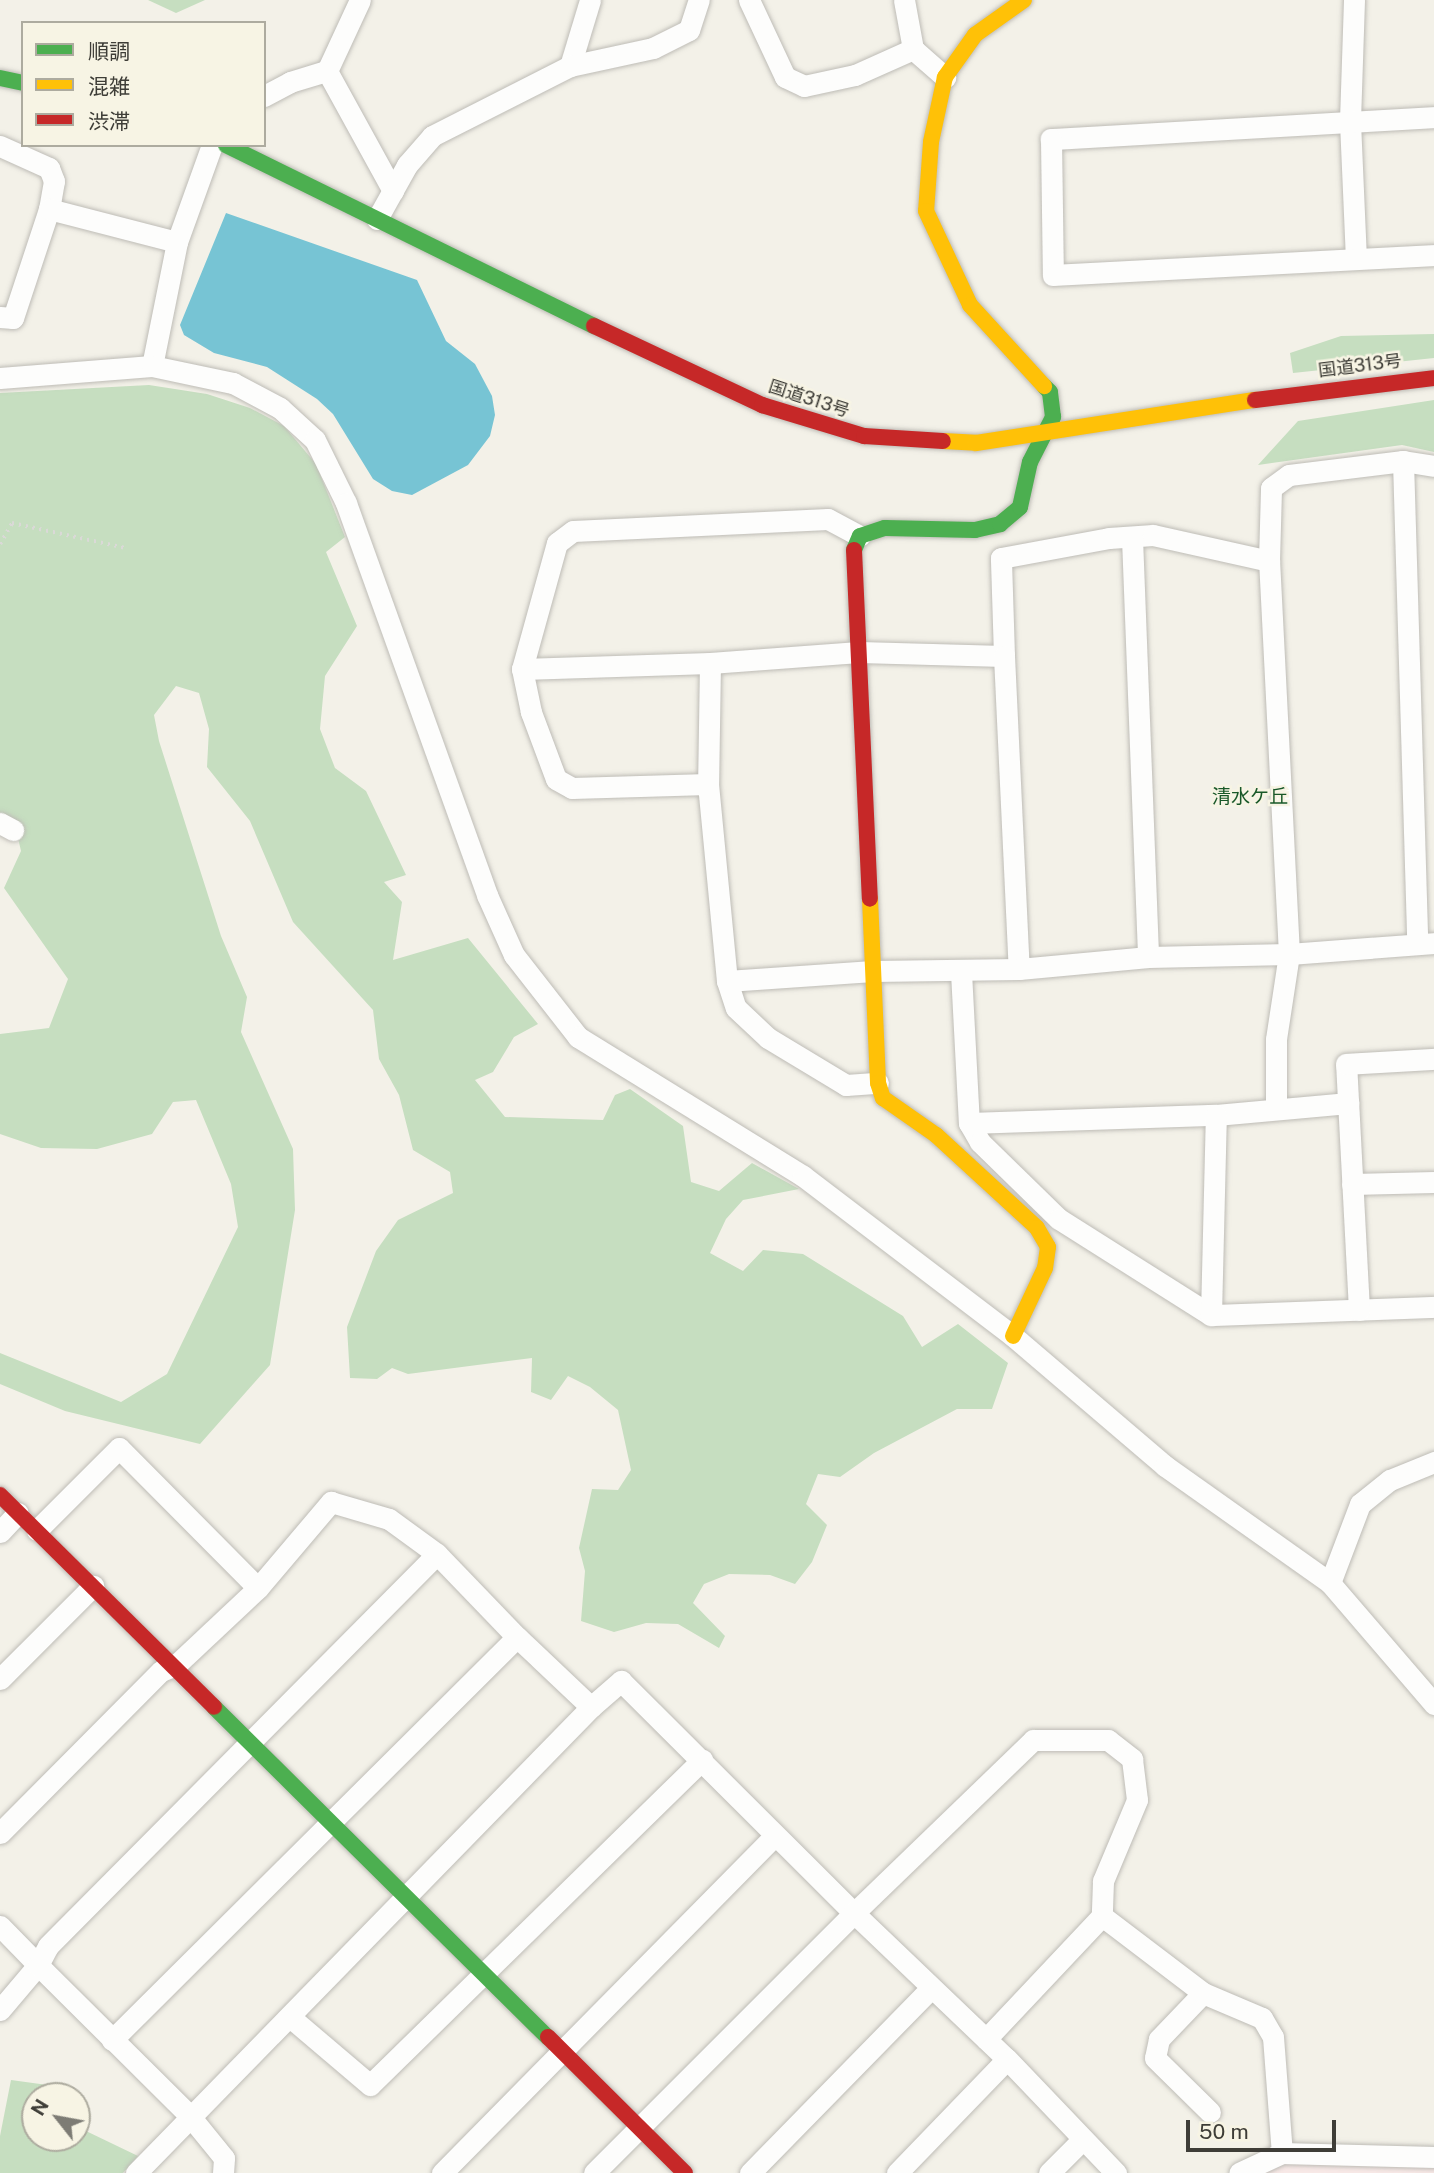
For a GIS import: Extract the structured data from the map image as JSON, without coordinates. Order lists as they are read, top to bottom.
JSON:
{
  "streets": {
    "main road": ["国道313号"]
  },
  "districts": ["清水ケ丘"],
  "legend": ["順調", "混雑", "渋滞"],
  "scale_bar": "50 m",
  "north": "top left"
}
